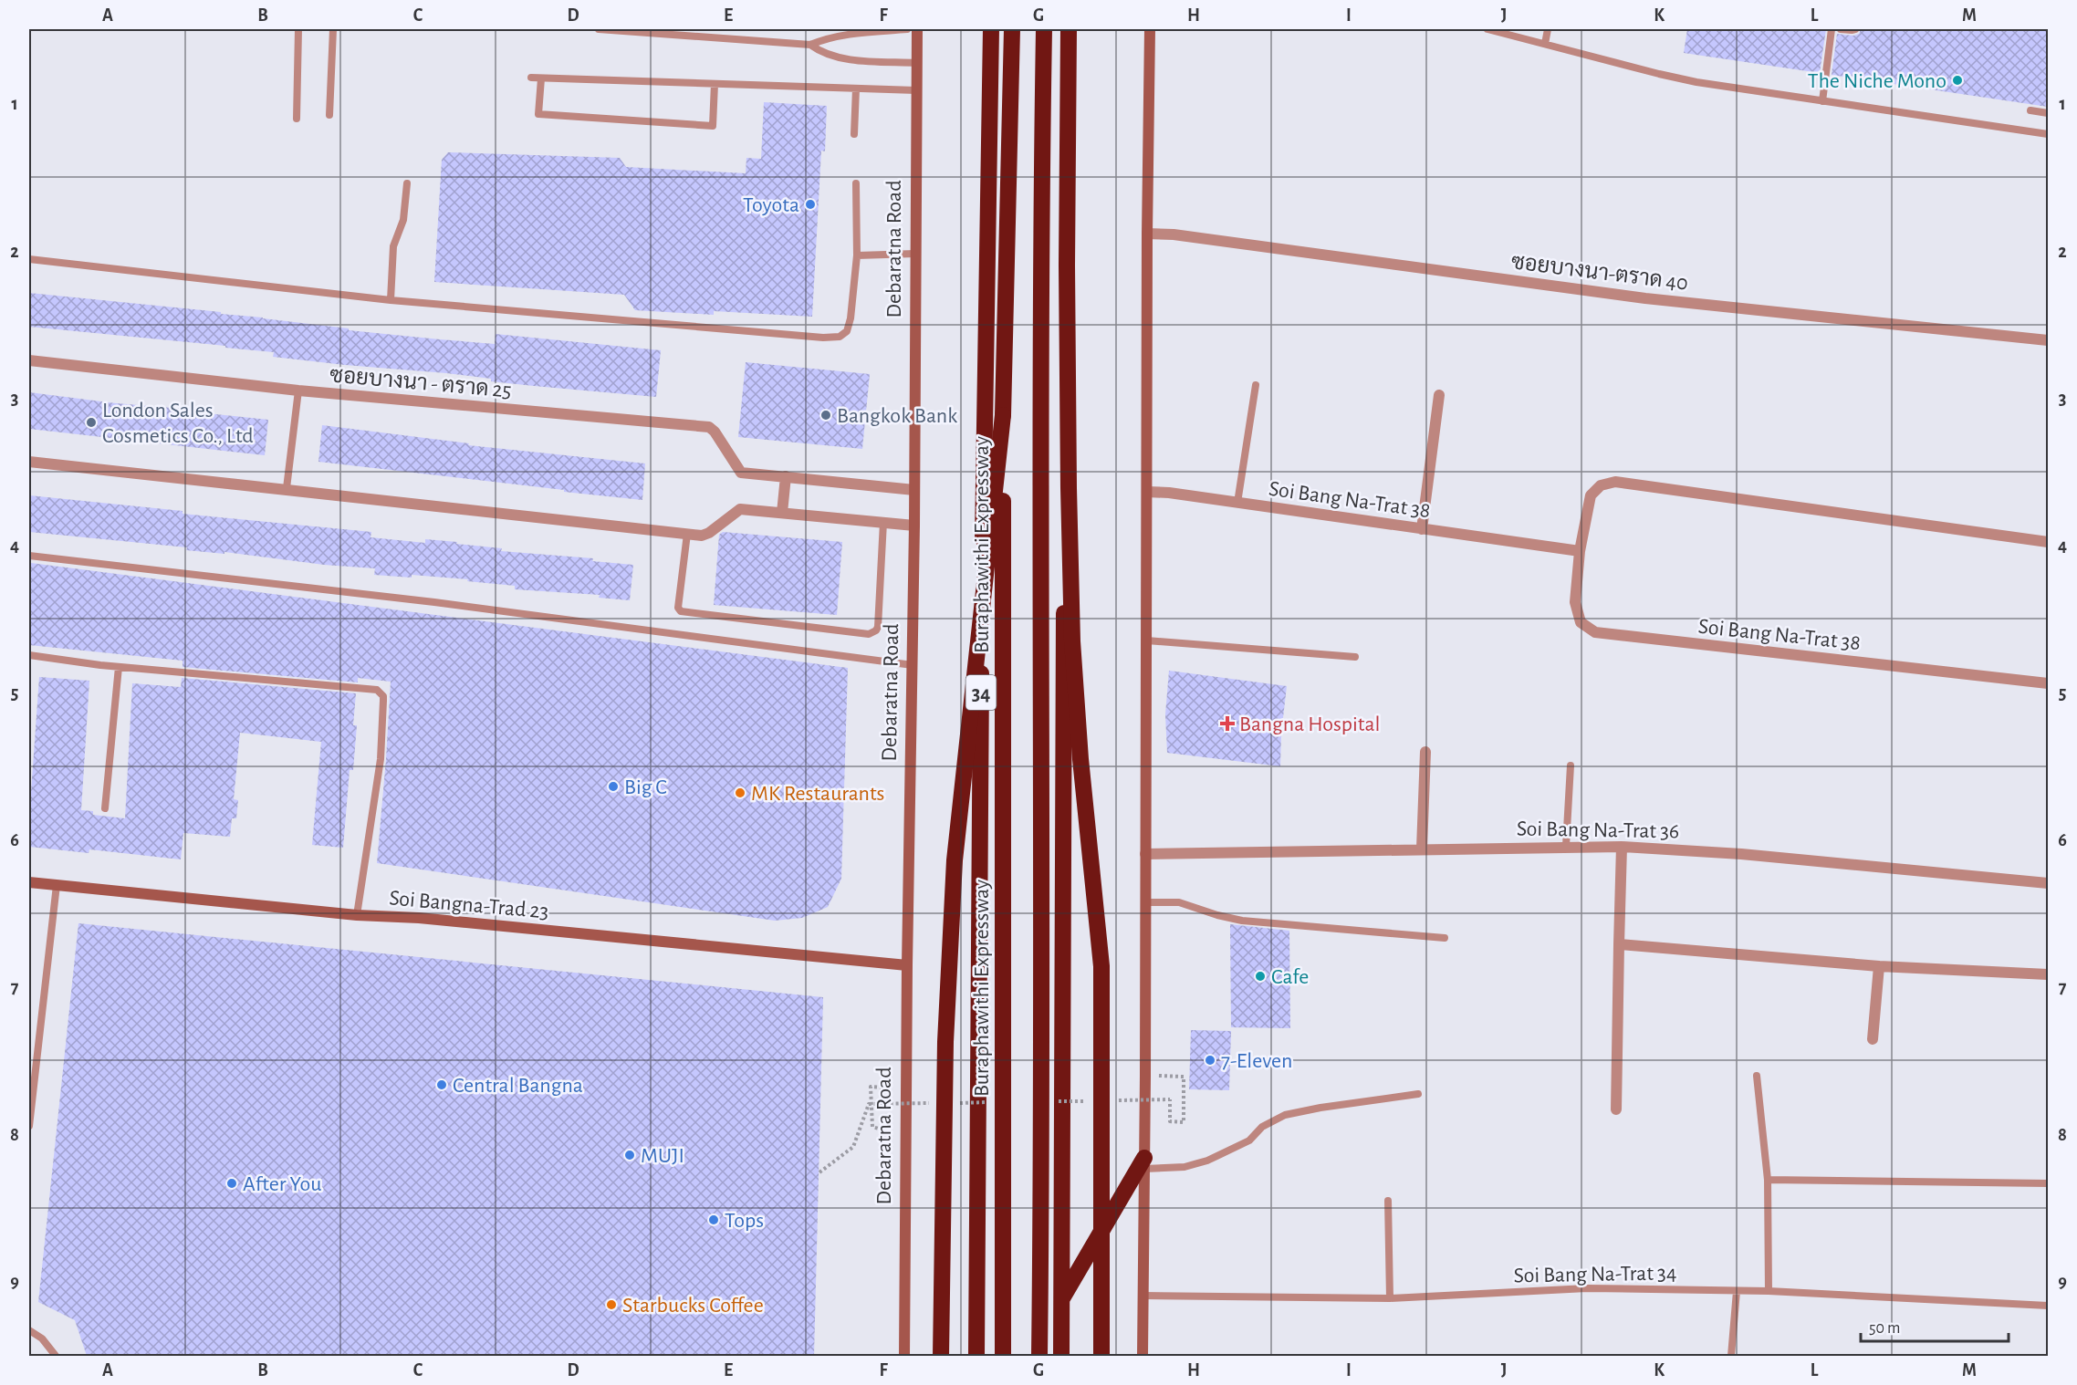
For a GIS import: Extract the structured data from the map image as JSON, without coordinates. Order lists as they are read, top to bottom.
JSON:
{
  "streets": {
    "highway": ["Buraphawithi Expressway", "34"],
    "main road": ["Debaratna Road", "Soi Bangna-Trad 23"],
    "street": [
      "ซอยบางนา-ตราด 40",
      "ซอยบางนา - ตราด 25",
      "Soi Bang Na-Trat 38",
      "Soi Bang Na-Trat 36"
    ],
    "lane": ["Soi Bang Na-Trat 34"]
  },
  "crossings": [
    ["Debaratna Road", "Soi Bangna-Trad 23"]
  ],
  "places": {
    "other": [
      "The Niche Mono",
      "Toyota",
      "Bangkok Bank",
      "London Sales Cosmetics Co., Ltd",
      "Big C",
      "MK Restaurants",
      "Cafe",
      "7-Eleven",
      "Central Bangna",
      "MUJI",
      "After You",
      "Tops",
      "Starbucks Coffee"
    ],
    "health": ["Bangna Hospital"]
  },
  "scale_bar": "50 m",
  "grid": {
    "columns": [
      "A",
      "B",
      "C",
      "D",
      "E",
      "F",
      "G",
      "H",
      "I",
      "J",
      "K",
      "L",
      "M"
    ],
    "rows": [
      "1",
      "2",
      "3",
      "4",
      "5",
      "6",
      "7",
      "8",
      "9"
    ]
  }
}
